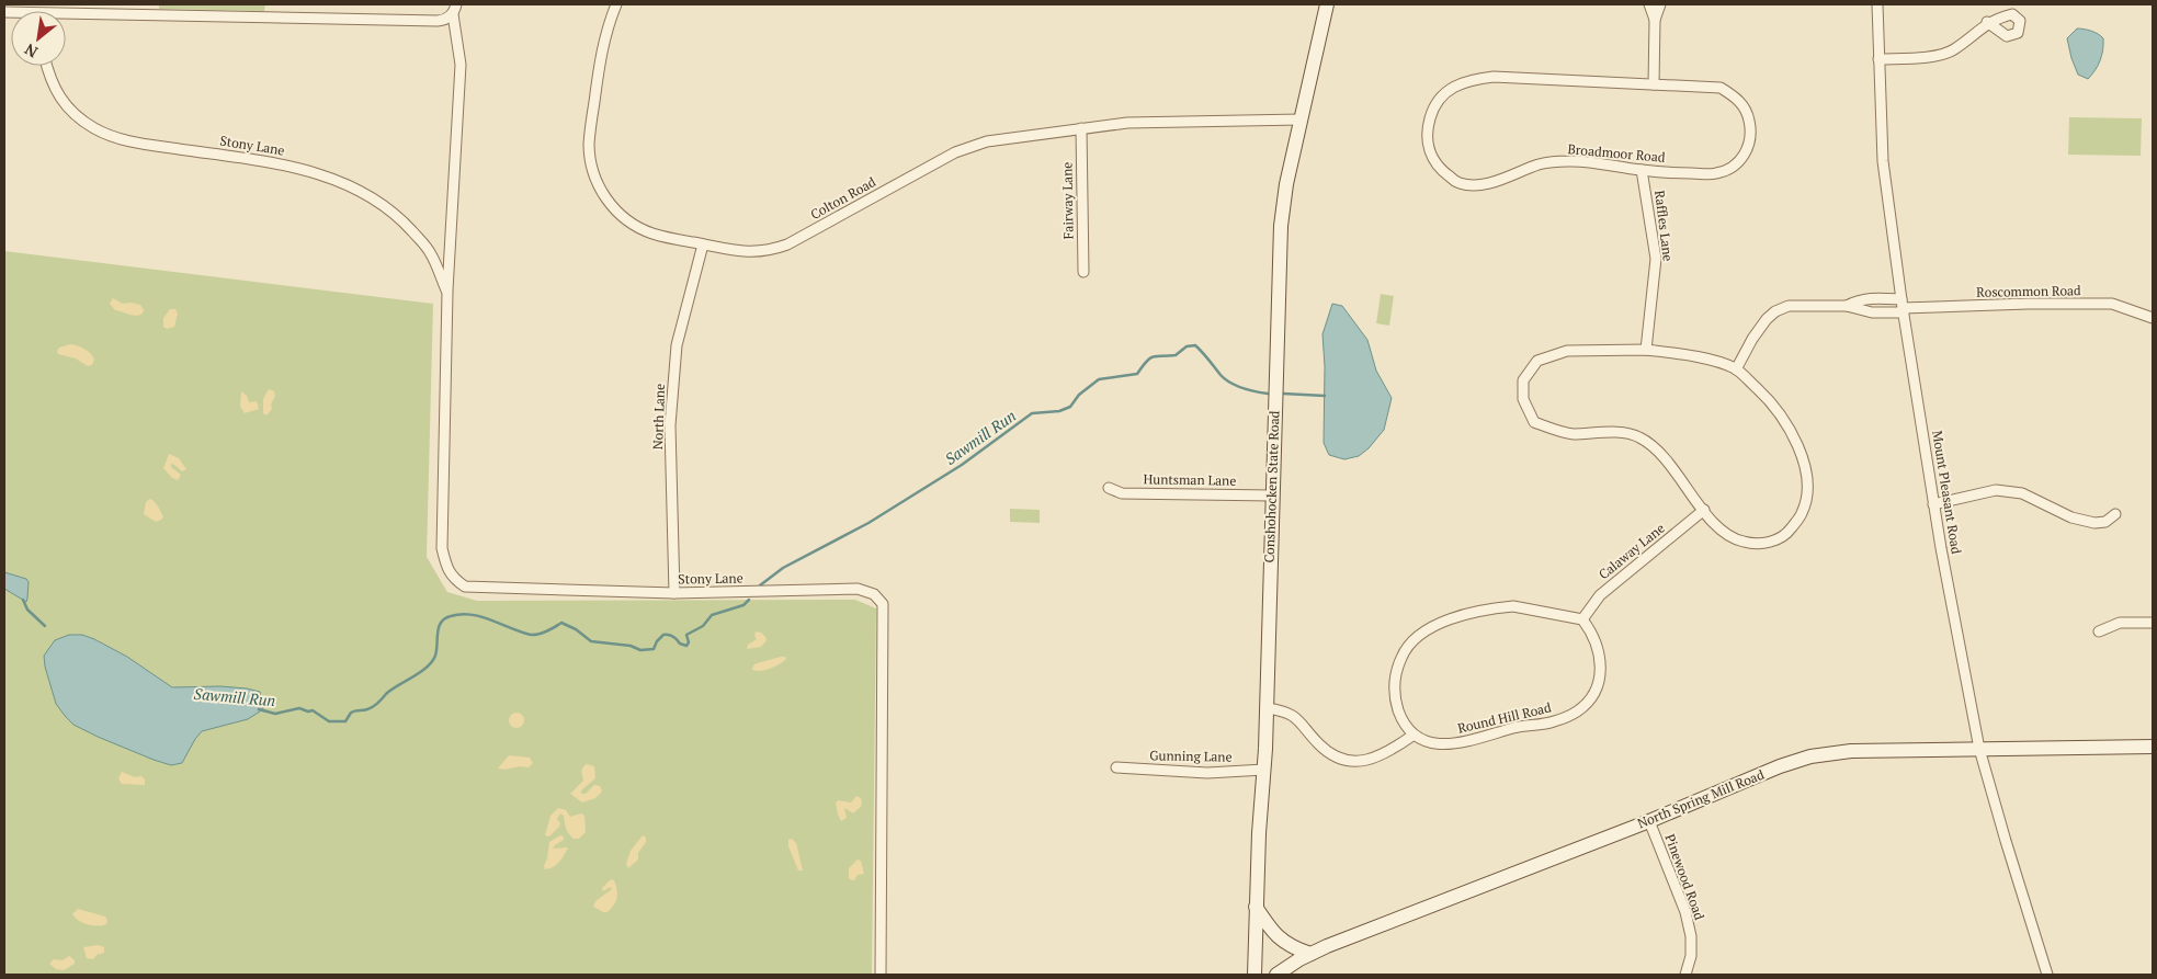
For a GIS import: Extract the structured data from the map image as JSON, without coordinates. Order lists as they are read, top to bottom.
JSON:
{
  "streets": {
    "main road": ["Conshohocken State Road", "North Spring Mill Road"],
    "street": [
      "Stony Lane",
      "Broadmoor Road",
      "Colton Road",
      "Fairway Lane",
      "Raffles Lane",
      "Roscommon Road",
      "North Lane",
      "Huntsman Lane",
      "Mount Pleasant Road",
      "Calaway Lane",
      "Round Hill Road",
      "Gunning Lane",
      "Pinewood Road"
    ]
  },
  "crossings": [
    ["Stony Lane", "North Lane"],
    ["Broadmoor Road", "Raffles Lane"],
    ["Colton Road", "Fairway Lane"],
    ["Colton Road", "North Lane"],
    ["Colton Road", "Conshohocken State Road"],
    ["Roscommon Road", "Mount Pleasant Road"],
    ["Huntsman Lane", "Conshohocken State Road"],
    ["Conshohocken State Road", "Gunning Lane"],
    ["Mount Pleasant Road", "North Spring Mill Road"],
    ["Calaway Lane", "Round Hill Road"],
    ["North Spring Mill Road", "Pinewood Road"]
  ],
  "water": ["Sawmill Run"],
  "north": "bottom left"
}
